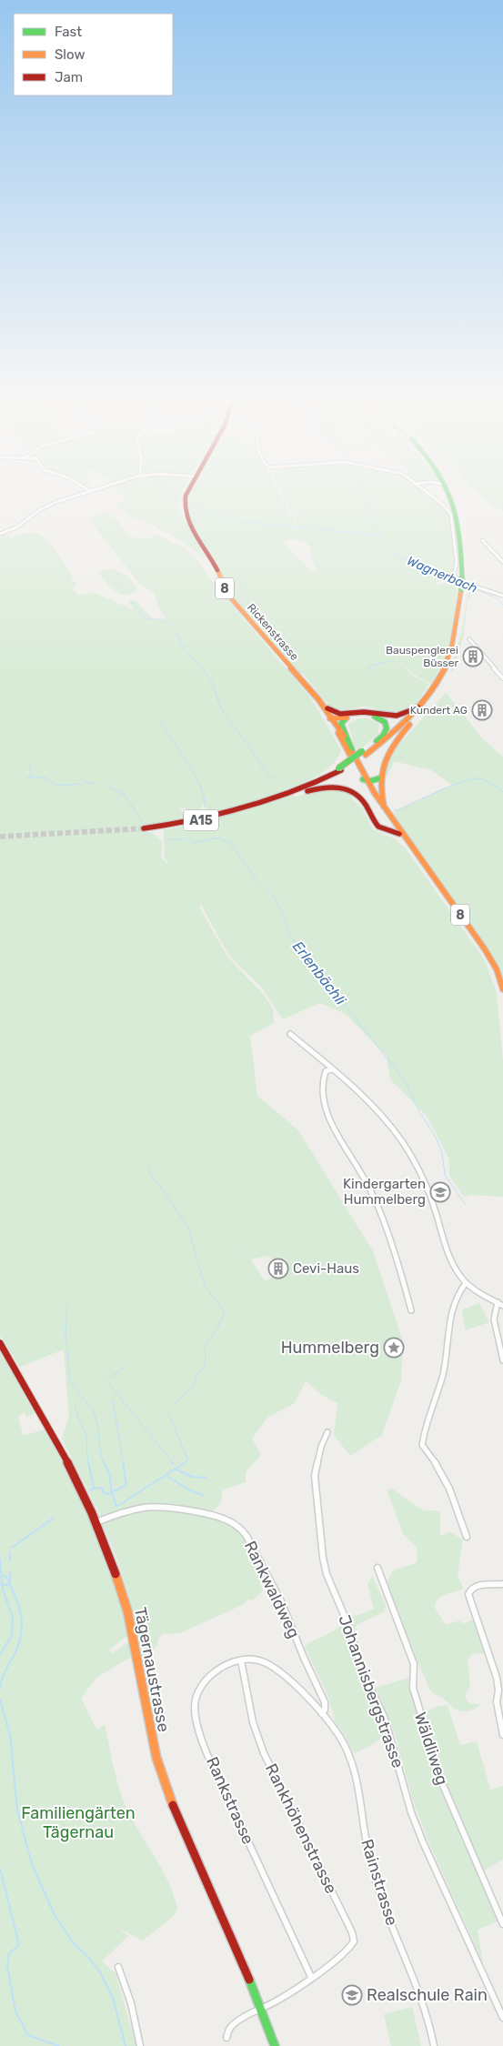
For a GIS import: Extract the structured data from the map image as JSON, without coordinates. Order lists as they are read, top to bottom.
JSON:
{
  "streets": {
    "main road": [
      "8",
      "Rickenstrasse",
      "A15",
      "Tägernaustrasse"
    ],
    "street": [
      "Rankwaldweg",
      "Johannisbergstrasse",
      "Wäldliweg",
      "Rankstrasse",
      "Rankhöhenstrasse",
      "Rainstrasse"
    ]
  },
  "crossings": [
    ["Rankwaldweg", "Tägernaustrasse"],
    ["Rankwaldweg", "Rainstrasse"],
    ["Rankstrasse", "Rankhöhenstrasse"],
    ["Rankstrasse", "Rainstrasse"]
  ],
  "water": ["Wagnerbach", "Erlenbächli"],
  "parks": ["Familiengärten Tägernau"],
  "places": {
    "building": ["Bauspenglerei Büsser", "Kundert AG", "Cevi-Haus"],
    "school or university": ["Kindergarten Hummelberg", "Realschule Rain"],
    "place": ["Hummelberg"]
  },
  "legend": ["Fast", "Slow", "Jam"]
}
